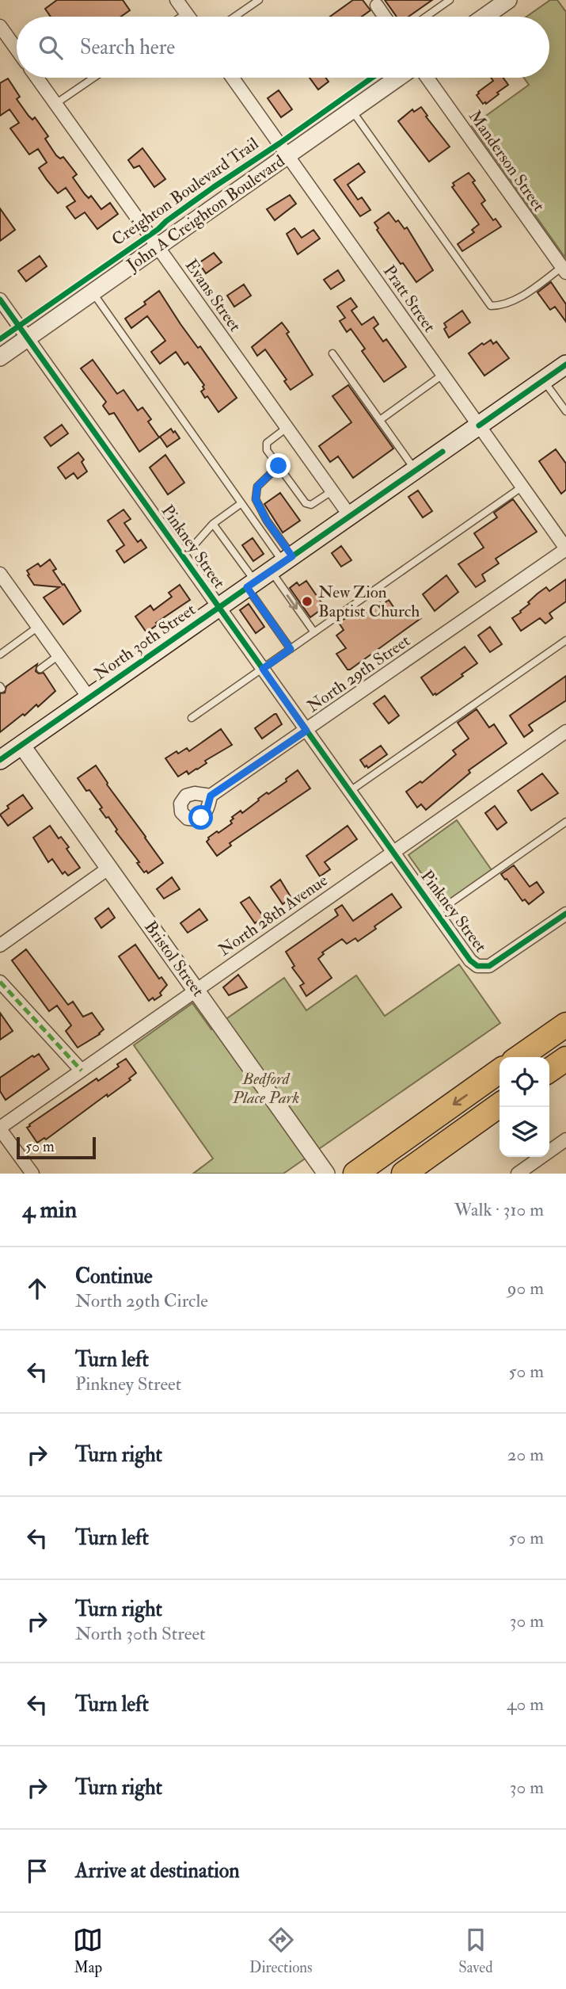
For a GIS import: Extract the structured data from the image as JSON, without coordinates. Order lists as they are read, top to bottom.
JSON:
{
  "streets": {
    "main road": ["North 30th Street"],
    "street": [
      "Manderson Street",
      "John A Creighton Boulevard",
      "Evans Street",
      "Pratt Street",
      "Pinkney Street",
      "North 29th Street",
      "North 28th Avenue",
      "Bristol Street"
    ],
    "cycle path": ["Creighton Boulevard Trail"]
  },
  "crossings": [
    ["John A Creighton Boulevard", "Evans Street"],
    ["John A Creighton Boulevard", "Pratt Street"],
    ["John A Creighton Boulevard", "Pinkney Street"],
    ["Evans Street", "North 30th Street"],
    ["Pratt Street", "North 30th Street"],
    ["Pratt Street", "North 29th Street"],
    ["Pinkney Street", "North 30th Street"],
    ["Pinkney Street", "North 29th Street"],
    ["Pinkney Street", "North 28th Avenue"],
    ["North 30th Street", "Bristol Street"],
    ["North 28th Avenue", "Bristol Street"]
  ],
  "parks": ["Bedford Place Park"],
  "places": ["New Zion Baptist Church"],
  "scale_bar": "50 m",
  "page": {
    "search": "Search here",
    "scale": "50 m",
    "heading": ["4 min", "Walk · 310 m"],
    "list": [
      ["Continue", "North 29th Circle", "90 m"],
      ["Turn left", "Pinkney Street", "50 m"],
      ["Turn right", "20 m"],
      ["Turn left", "50 m"],
      ["Turn right", "North 30th Street", "30 m"],
      ["Turn left", "40 m"],
      ["Turn right", "30 m"],
      "Arrive at destination"
    ],
    "nav": ["Map", "Directions", "Saved"]
  }
}
